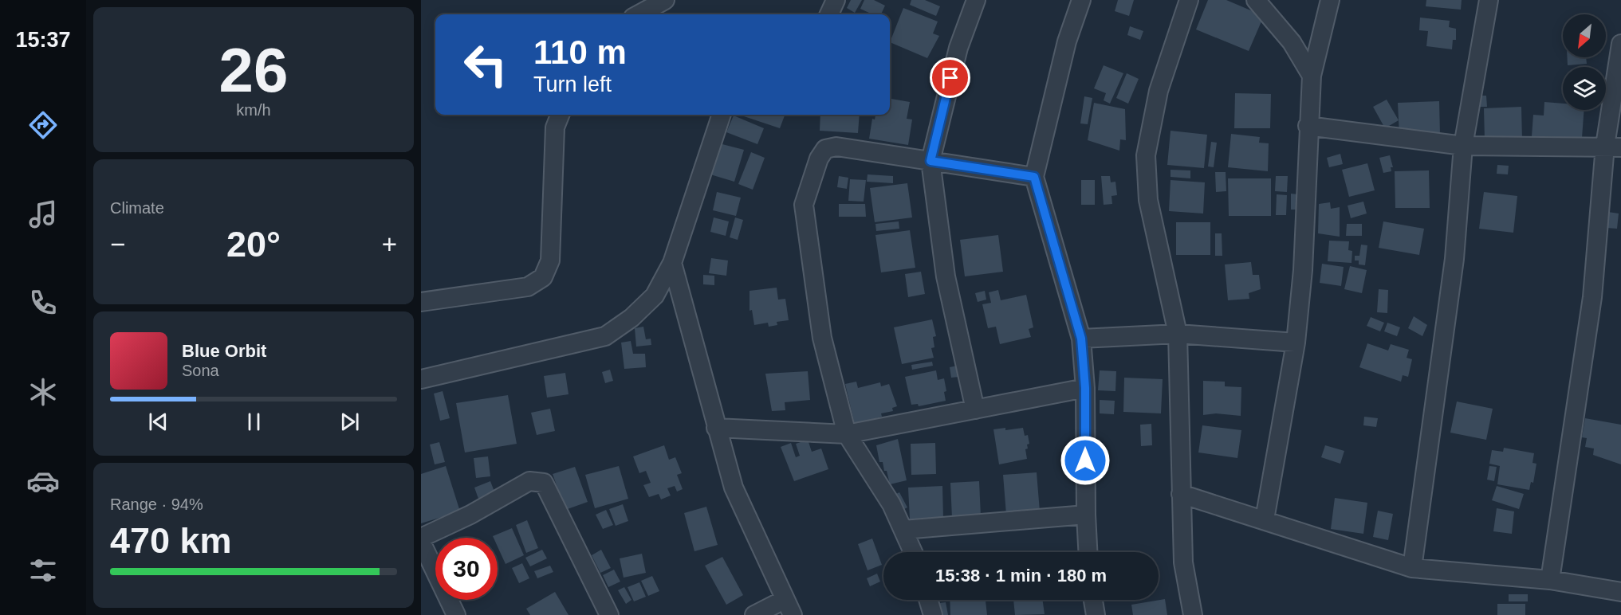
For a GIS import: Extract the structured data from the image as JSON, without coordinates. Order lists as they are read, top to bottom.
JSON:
{
  "north": "bottom left",
  "page": {
    "tabs": "15:37",
    "tile": [
      ["26", "km/h"],
      "Climate",
      ["Range · 94%", "470 km"]
    ],
    "turn": ["110 m", "Turn left"],
    "heat": ["−", "20°", "+"],
    "song": ["Blue Orbit", "Sona"],
    "limit": "30",
    "trip": "15:38 · 1 min · 180 m"
  }
}
